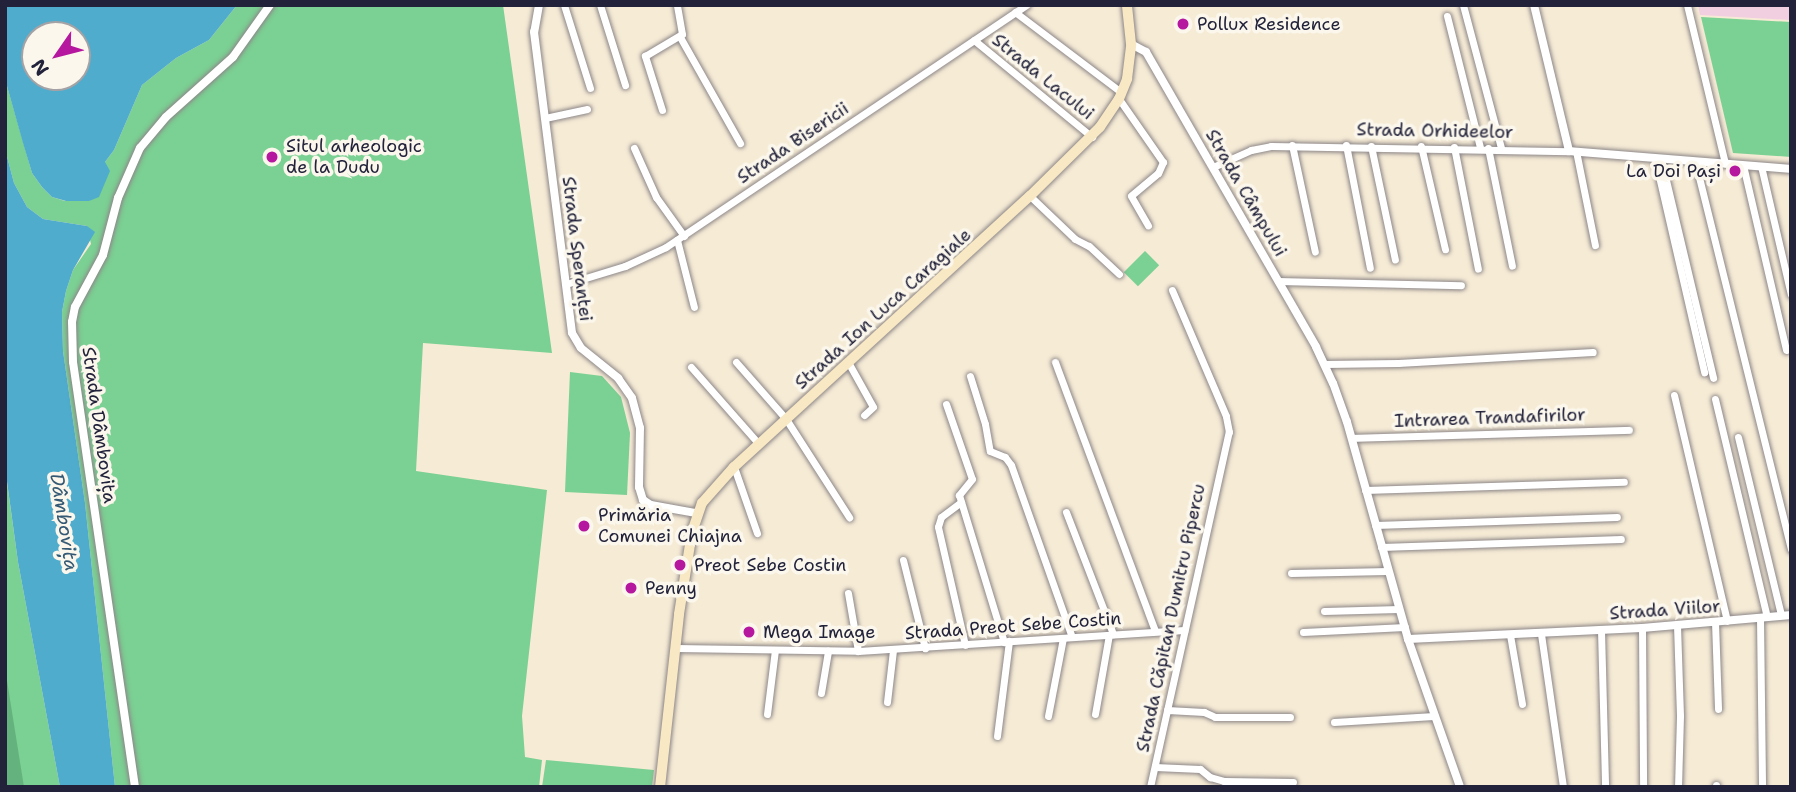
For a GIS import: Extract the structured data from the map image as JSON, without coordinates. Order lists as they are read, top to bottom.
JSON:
{
  "streets": {
    "main road": ["Strada Ion Luca Caragiale"],
    "street": [
      "Strada Lacului",
      "Strada Orhideelor",
      "Strada Bisericii",
      "Strada Câmpului",
      "Strada Speranței",
      "Intrarea Trandafirilor",
      "Strada Dâmbovița",
      "Strada Viilor",
      "Strada Căpitan Dumitru Pipercu",
      "Strada Preot Sebe Costin"
    ]
  },
  "crossings": [
    ["Strada Lacului", "Strada Bisericii"],
    ["Strada Lacului", "Strada Ion Luca Caragiale"],
    ["Strada Orhideelor", "Strada Câmpului"],
    ["Strada Bisericii", "Strada Speranței"],
    ["Strada Câmpului", "Strada Ion Luca Caragiale"],
    ["Strada Câmpului", "Intrarea Trandafirilor"],
    ["Strada Câmpului", "Strada Viilor"],
    ["Strada Speranței", "Strada Ion Luca Caragiale"],
    ["Strada Ion Luca Caragiale", "Strada Preot Sebe Costin"],
    ["Strada Căpitan Dumitru Pipercu", "Strada Preot Sebe Costin"]
  ],
  "water": ["Dâmbovița"],
  "places": [
    "Pollux Residence",
    "Situl arheologic de la Dudu",
    "La Doi Pași",
    "Primăria Comunei Chiajna",
    "Preot Sebe Costin",
    "Penny",
    "Mega Image"
  ],
  "north": "bottom left"
}
